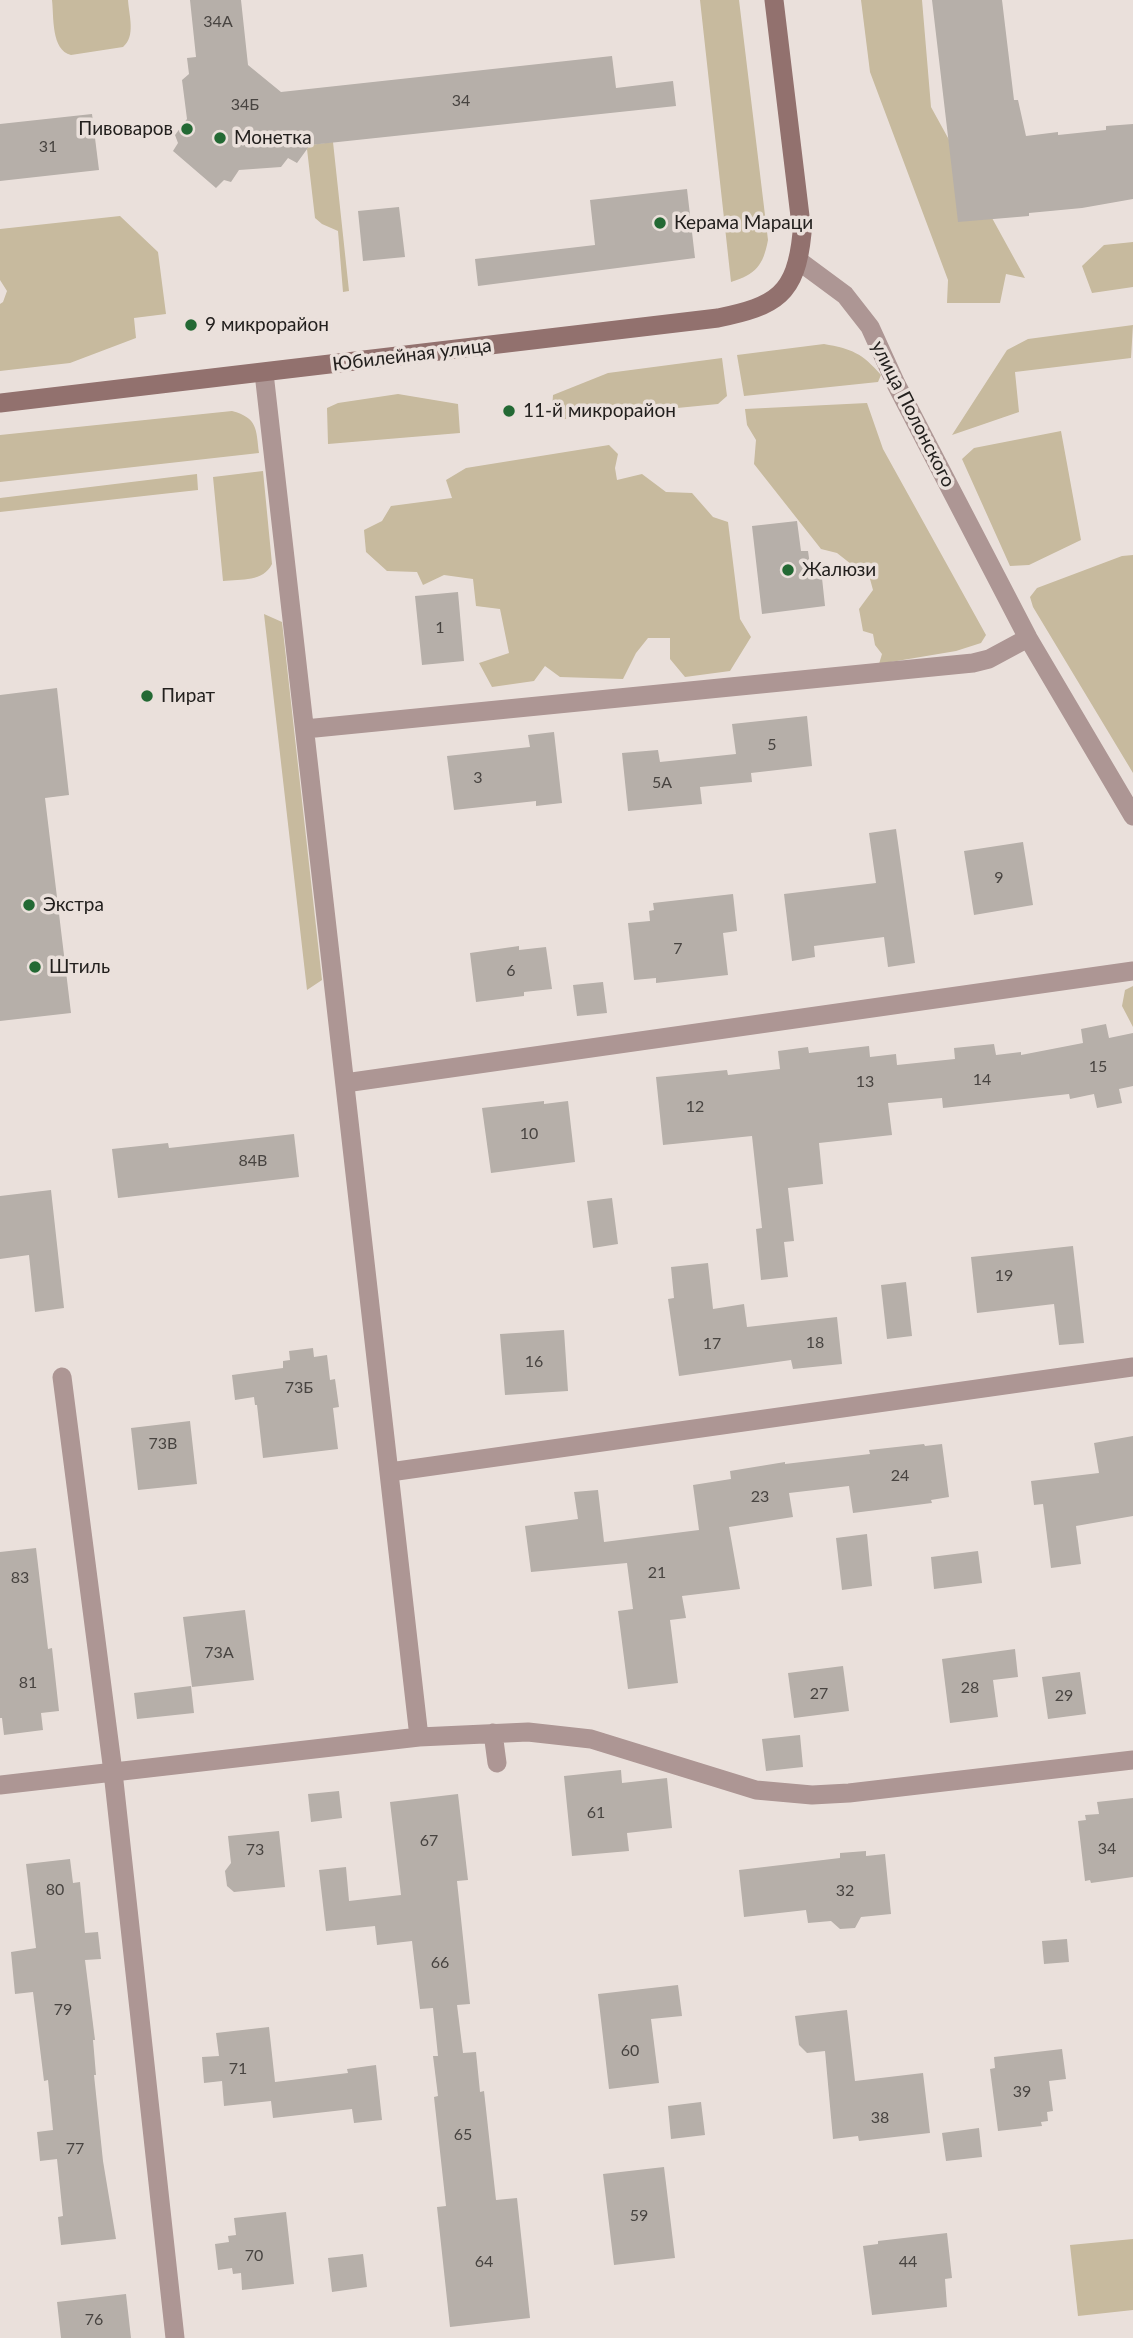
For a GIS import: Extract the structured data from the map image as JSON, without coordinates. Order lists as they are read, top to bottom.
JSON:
{
  "streets": {
    "main road": ["Юбилейная улица"],
    "street": ["улица Полонского"]
  },
  "crossings": [
    ["Юбилейная улица", "улица Полонского"]
  ],
  "places": [
    "Пивоваров",
    "Монетка",
    "Керама Мараци",
    "9 микрорайон",
    "11-й микрорайон",
    "Жалюзи",
    "Пират",
    "Экстра",
    "Штиль"
  ],
  "house_numbers": [
    "34А",
    "34",
    "34Б",
    "31",
    "1",
    "5",
    "3",
    "5А",
    "9",
    "7",
    "6",
    "15",
    "14",
    "13",
    "12",
    "10",
    "84В",
    "19",
    "18",
    "17",
    "16",
    "73Б",
    "73В",
    "24",
    "23",
    "21",
    "83",
    "73А",
    "81",
    "28",
    "27",
    "29",
    "61",
    "67",
    "34",
    "73",
    "80",
    "32",
    "66",
    "79",
    "60",
    "71",
    "39",
    "38",
    "65",
    "77",
    "59",
    "70",
    "64",
    "44",
    "76"
  ]
}
